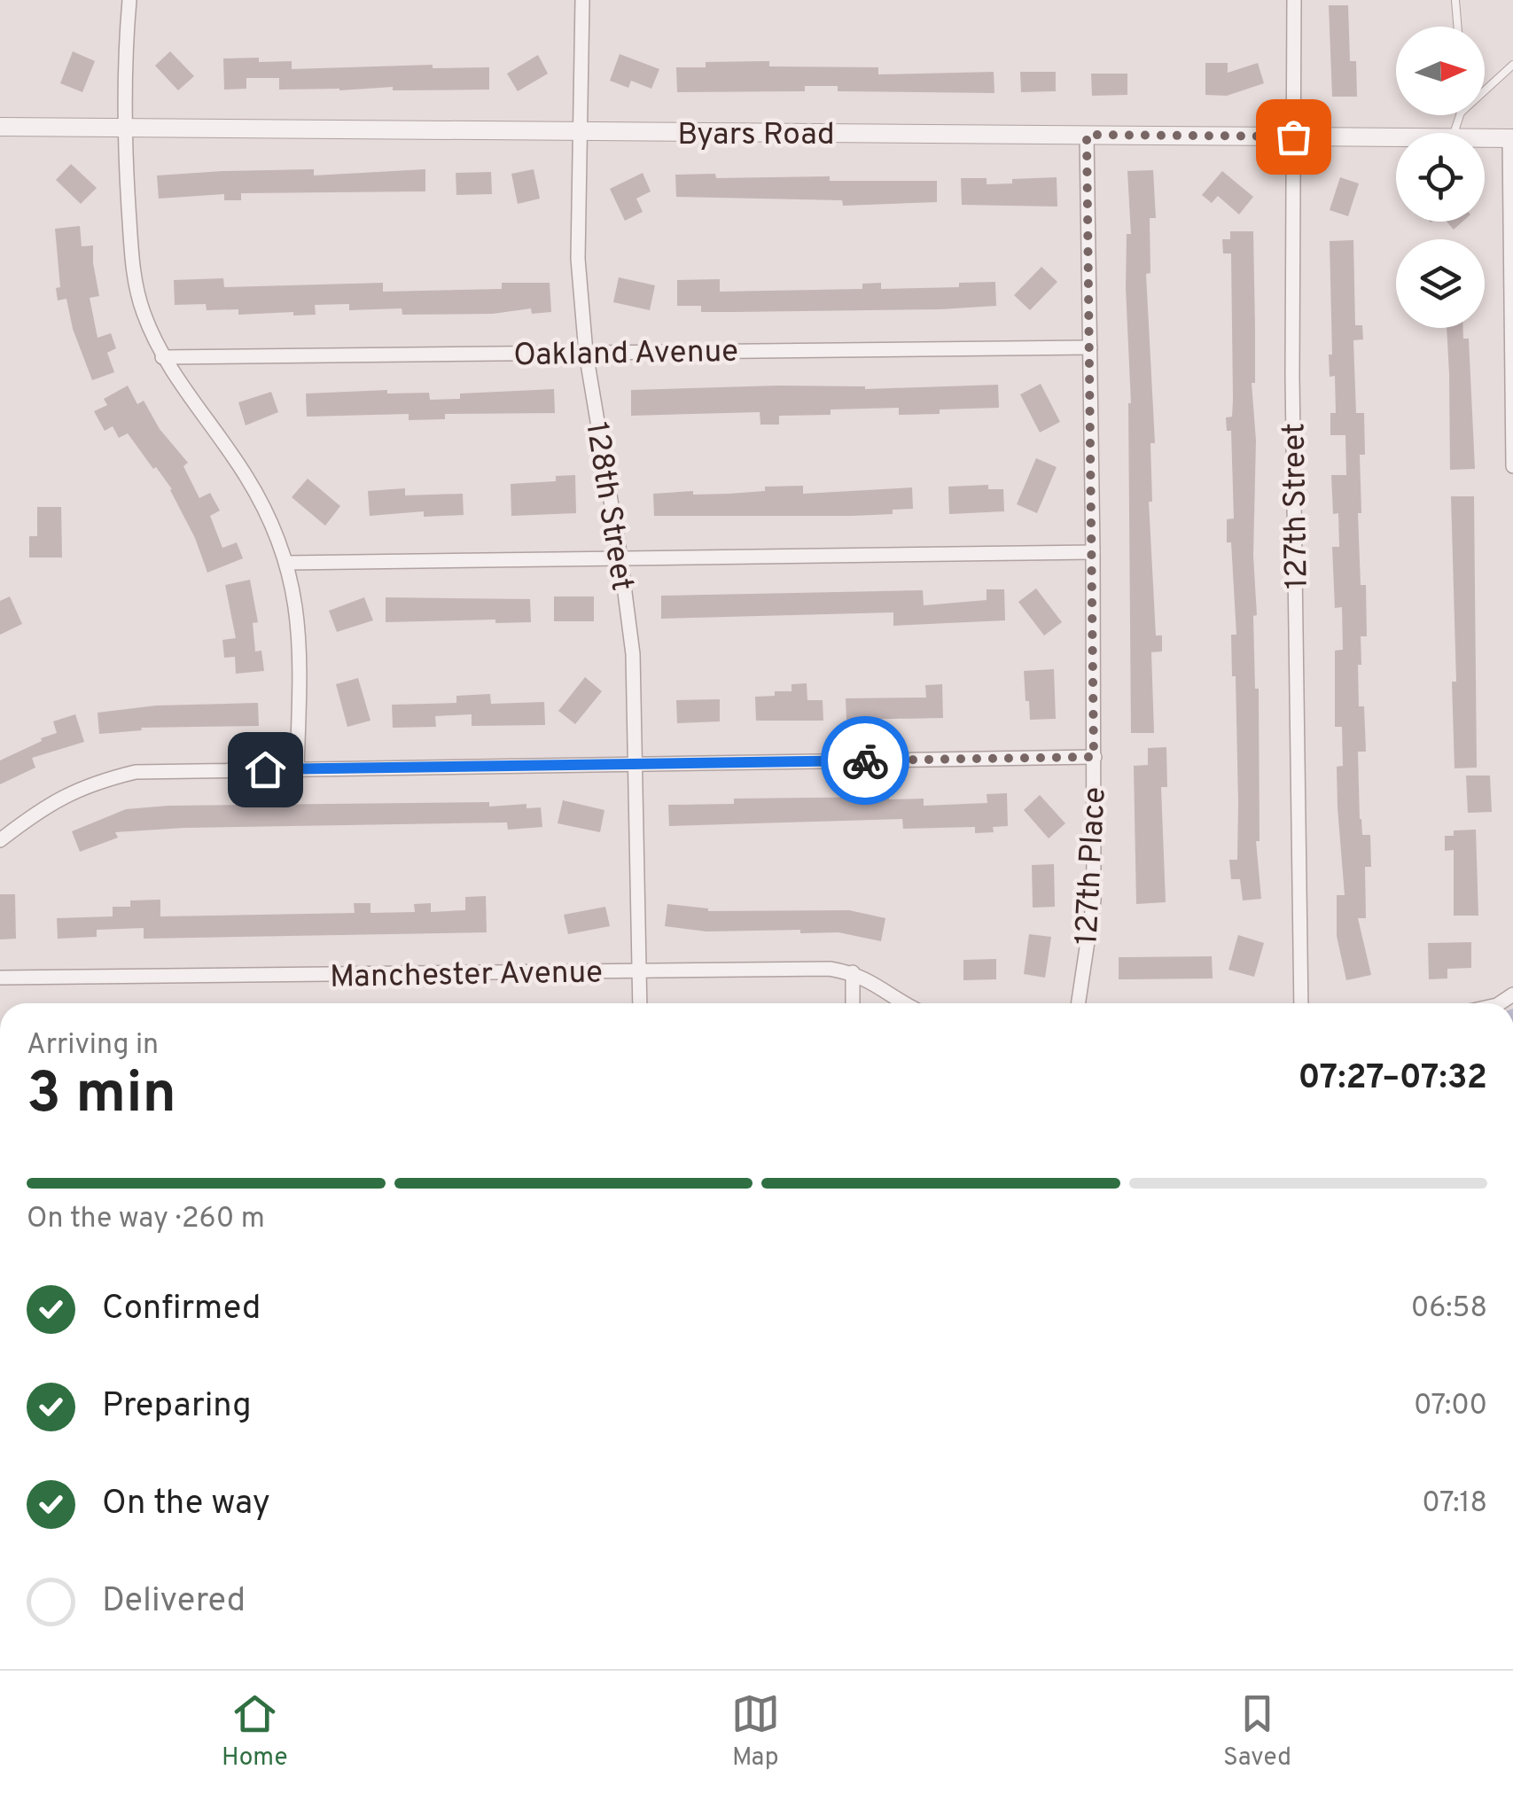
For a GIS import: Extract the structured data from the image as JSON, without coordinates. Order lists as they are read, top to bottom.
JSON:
{
  "streets": {
    "street": [
      "Byars Road",
      "Oakland Avenue",
      "128th Street",
      "127th Street",
      "127th Place",
      "Manchester Avenue"
    ]
  },
  "crossings": [
    ["Byars Road", "128th Street"],
    ["Byars Road", "127th Street"],
    ["Byars Road", "127th Place"],
    ["Oakland Avenue", "128th Street"],
    ["Oakland Avenue", "127th Place"],
    ["128th Street", "Manchester Avenue"]
  ],
  "north": "right",
  "page": {
    "heading": ["3 min", "Arriving in", "07:27–07:32"],
    "bar": "On the way · 260 m",
    "list": [
      ["Confirmed", "06:58"],
      ["Preparing", "07:00"],
      ["On the way", "07:18"],
      "Delivered"
    ],
    "tabs": ["Home", "Map", "Saved"]
  }
}
